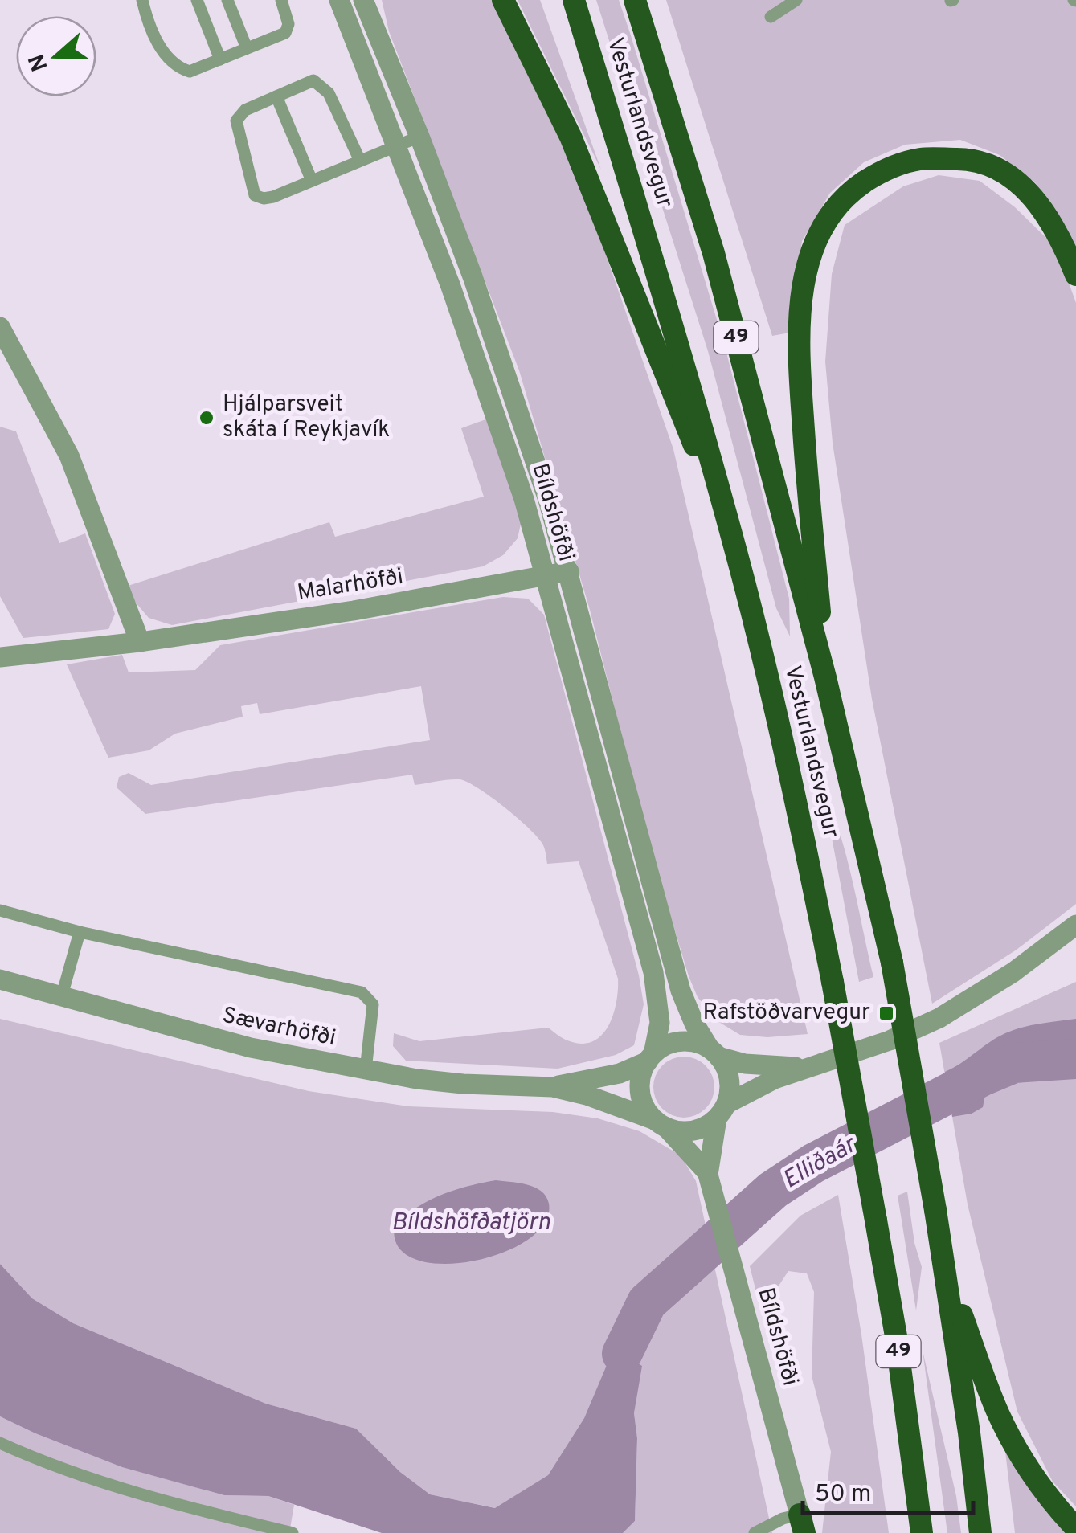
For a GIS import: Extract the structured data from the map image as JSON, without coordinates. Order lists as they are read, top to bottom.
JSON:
{
  "streets": {
    "highway": ["Vesturlandsvegur", "49"],
    "street": ["Bíldshöfði", "Malarhöfði", "Sævarhöfði"]
  },
  "crossings": [
    ["Bíldshöfði", "Malarhöfði"],
    ["Bíldshöfði", "Sævarhöfði"]
  ],
  "water": ["Elliðaár", "Bíldshöfðatjörn"],
  "places": {
    "other": ["Hjálparsveit skáta í Reykjavík"],
    "transit": ["Rafstöðvarvegur"]
  },
  "scale_bar": "50 m",
  "north": "left"
}
